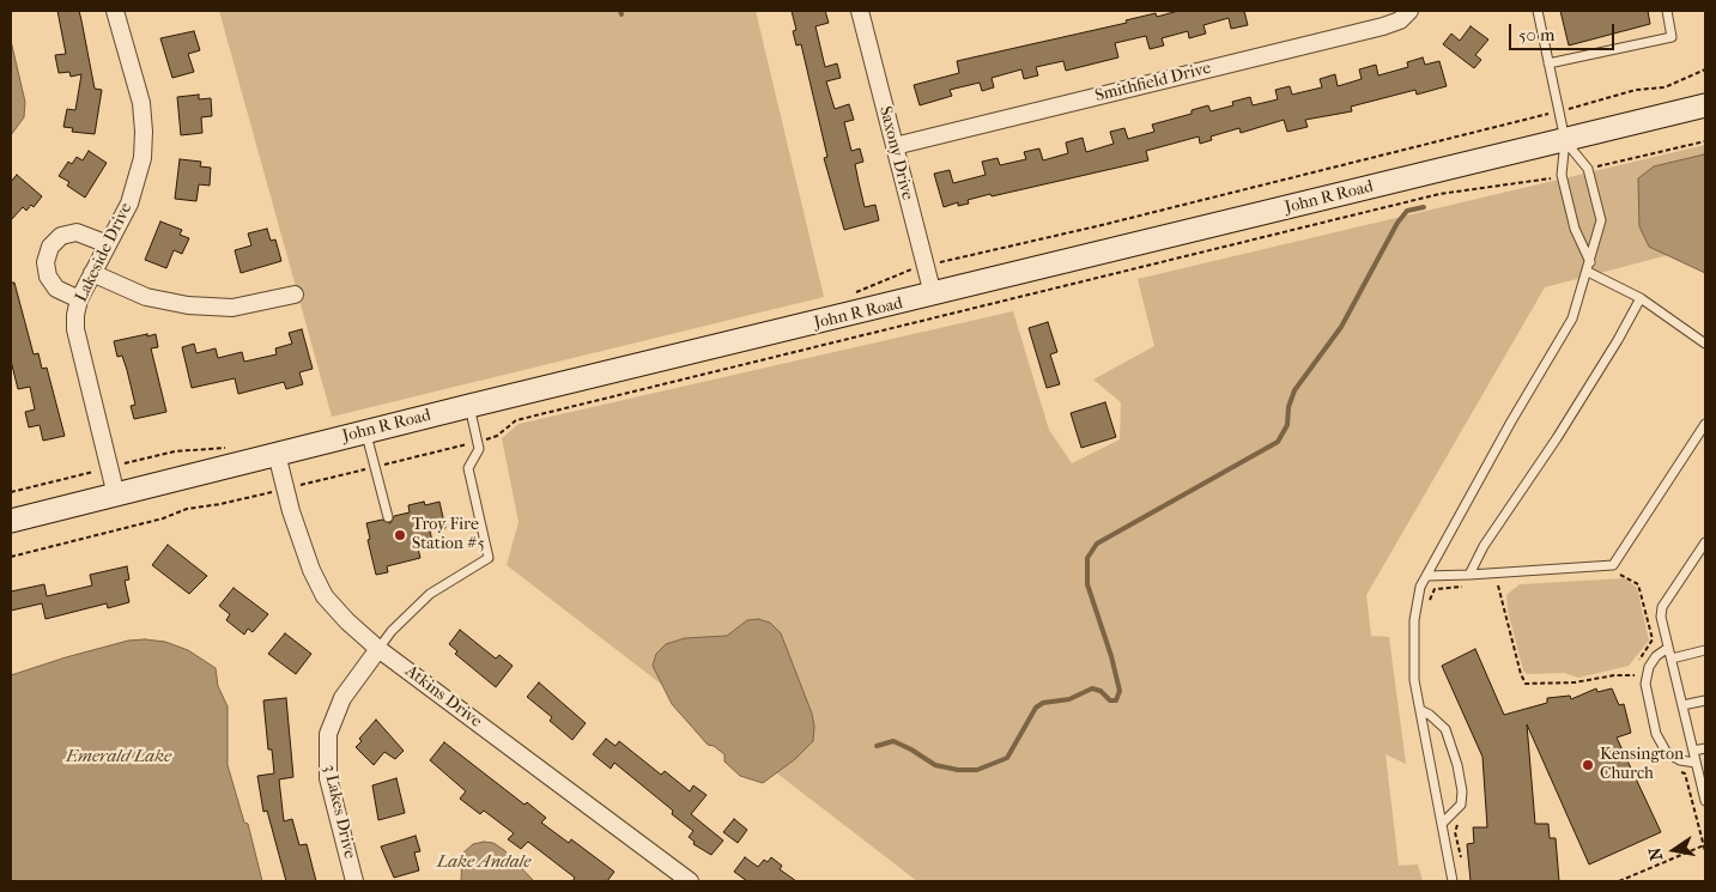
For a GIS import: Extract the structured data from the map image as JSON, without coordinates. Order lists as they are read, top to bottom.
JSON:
{
  "streets": {
    "main road": ["John R Road"],
    "street": [
      "Smithfield Drive",
      "Saxony Drive",
      "Lakeside Drive",
      "Atkins Drive",
      "3 Lakes Drive"
    ]
  },
  "crossings": [
    ["Smithfield Drive", "Saxony Drive"],
    ["Saxony Drive", "John R Road"],
    ["John R Road", "Lakeside Drive"],
    ["John R Road", "Atkins Drive"],
    ["Atkins Drive", "3 Lakes Drive"]
  ],
  "water": ["Emerald Lake", "Lake Andale"],
  "places": ["Troy Fire Station #5", "Kensington Church"],
  "scale_bar": "50 m",
  "north": "left"
}
